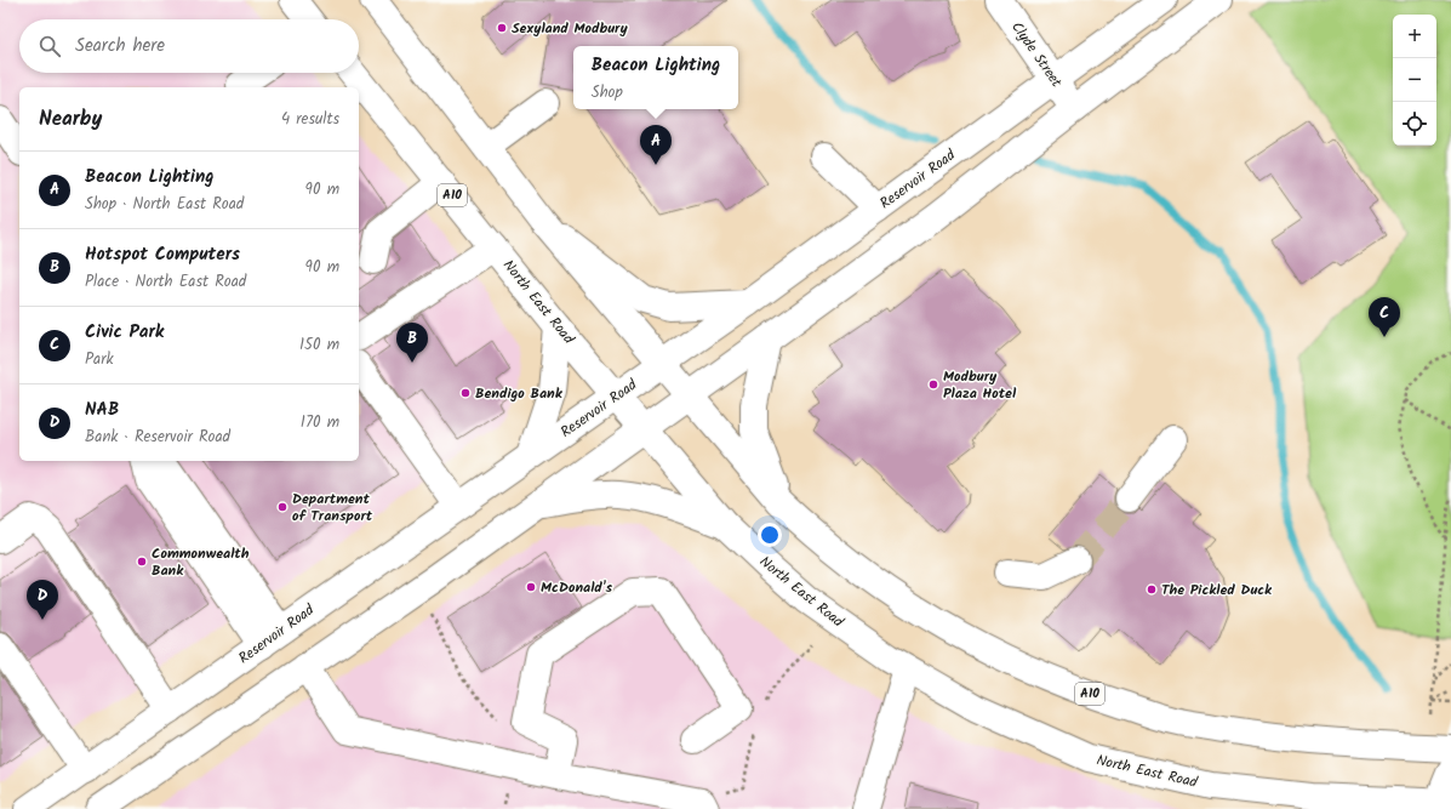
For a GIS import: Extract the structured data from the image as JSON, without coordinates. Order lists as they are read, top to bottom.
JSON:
{
  "streets": {
    "main road": [
      "Clyde Street",
      "Reservoir Road",
      "A10",
      "North East Road"
    ]
  },
  "crossings": [
    ["Clyde Street", "Reservoir Road"],
    ["Reservoir Road", "A10"],
    ["Reservoir Road", "North East Road"]
  ],
  "places": [
    "Sexyland Modbury",
    "Modbury Plaza Hotel",
    "Bendigo Bank",
    "Department of Transport",
    "Commonwealth Bank",
    "McDonald's",
    "The Pickled Duck"
  ],
  "page": {
    "map_buttons": ["+", "−"],
    "search": "Search here",
    "popup": ["Beacon Lighting", "Shop"],
    "heading": ["Nearby", "4 results"],
    "pins": [
      "A",
      "C",
      "B",
      "D"
    ],
    "list": [
      {
        "mark": "A",
        "name": "Beacon Lighting",
        "note": "Shop · North East Road",
        "value": "90 m"
      },
      {
        "mark": "B",
        "name": "Hotspot Computers",
        "note": "Place · North East Road",
        "value": "90 m"
      },
      {
        "mark": "C",
        "name": "Civic Park",
        "note": "Park",
        "value": "150 m"
      },
      {
        "mark": "D",
        "name": "NAB",
        "note": "Bank · Reservoir Road",
        "value": "170 m"
      }
    ]
  }
}
